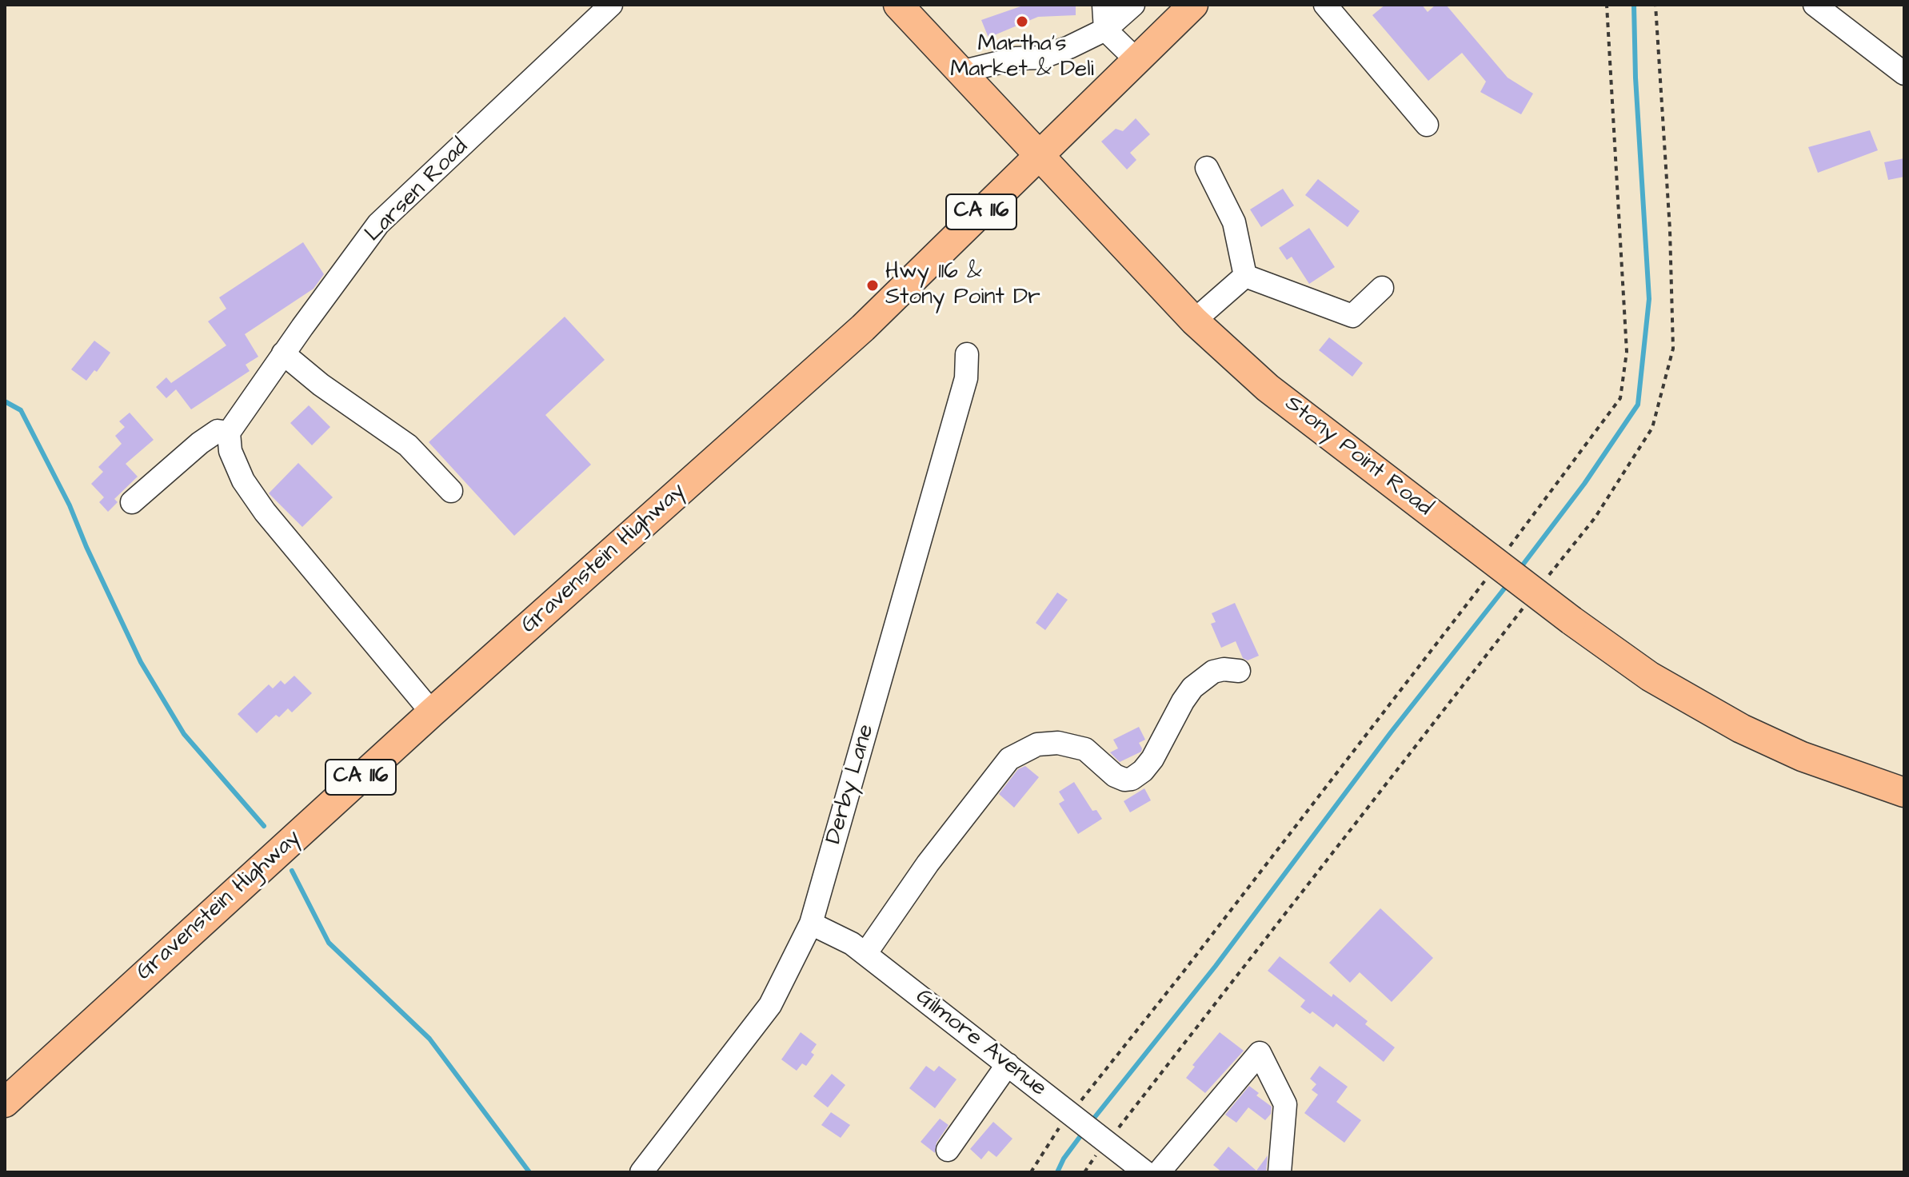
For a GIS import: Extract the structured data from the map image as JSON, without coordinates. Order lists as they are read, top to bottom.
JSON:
{
  "streets": {
    "main road": ["CA 116", "Stony Point Road", "Gravenstein Highway"],
    "street": ["Larsen Road", "Derby Lane", "Gilmore Avenue"]
  },
  "crossings": [
    ["Stony Point Road", "Gravenstein Highway"],
    ["Derby Lane", "Gilmore Avenue"]
  ],
  "places": ["Martha's Market & Deli", "Hwy 116 & Stony Point Dr"]
}
